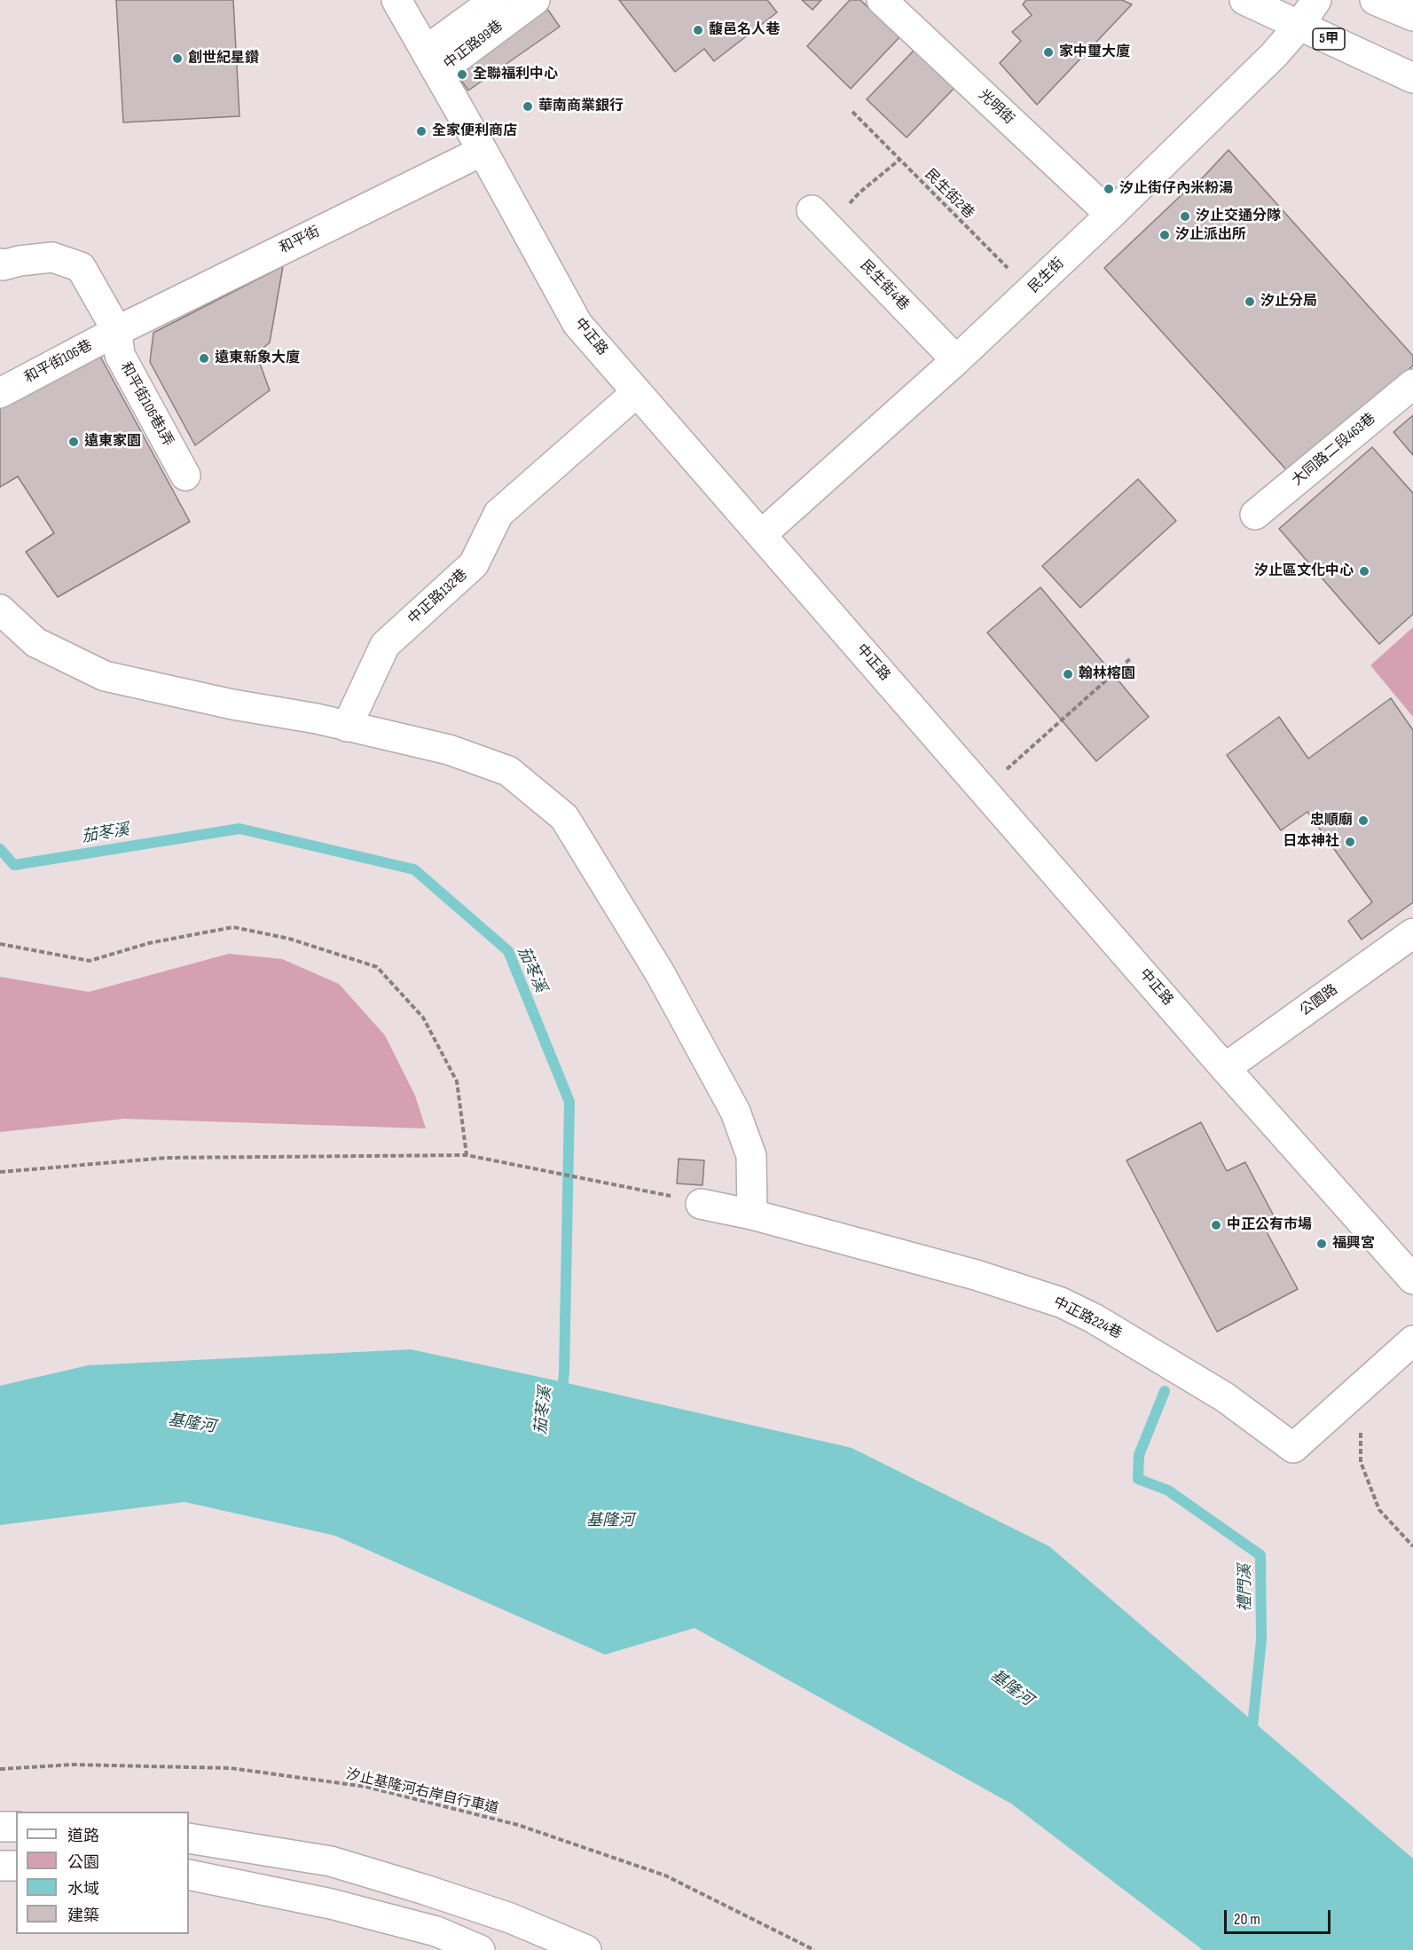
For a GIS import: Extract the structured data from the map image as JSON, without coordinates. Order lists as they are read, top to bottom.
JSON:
{
  "streets": {
    "main road": [
      "5甲",
      "中正路99巷",
      "光明街",
      "和平街",
      "民生街",
      "民生街4巷",
      "中正路",
      "和平街106巷",
      "和平街106巷1弄",
      "大同路二段463巷",
      "中正路132巷",
      "公園路",
      "中正路224巷"
    ],
    "path": ["民生街2巷", "汐止基隆河右岸自行車道"]
  },
  "crossings": [
    ["5甲", "民生街"],
    ["中正路99巷", "中正路"],
    ["光明街", "民生街"],
    ["民生街2巷", "民生街"],
    ["和平街", "中正路"],
    ["和平街", "和平街106巷"],
    ["和平街", "和平街106巷1弄"],
    ["民生街", "民生街4巷"],
    ["民生街", "中正路"],
    ["中正路", "中正路132巷"],
    ["中正路", "公園路"],
    ["和平街106巷", "和平街106巷1弄"]
  ],
  "water": ["茄苳溪", "基隆河", "禮門溪"],
  "places": [
    "馥邑名人巷",
    "家中璽大廈",
    "創世紀星鑽",
    "全聯福利中心",
    "華南商業銀行",
    "全家便利商店",
    "汐止街仔內米粉湯",
    "汐止交通分隊",
    "汐止派出所",
    "汐止分局",
    "遠東新象大廈",
    "遠東家園",
    "汐止區文化中心",
    "翰林榕園",
    "忠順廟",
    "日本神社",
    "中正公有市場",
    "福興宮"
  ],
  "legend": [
    "道路",
    "公園",
    "水域",
    "建築"
  ],
  "scale_bar": "20 m"
}
